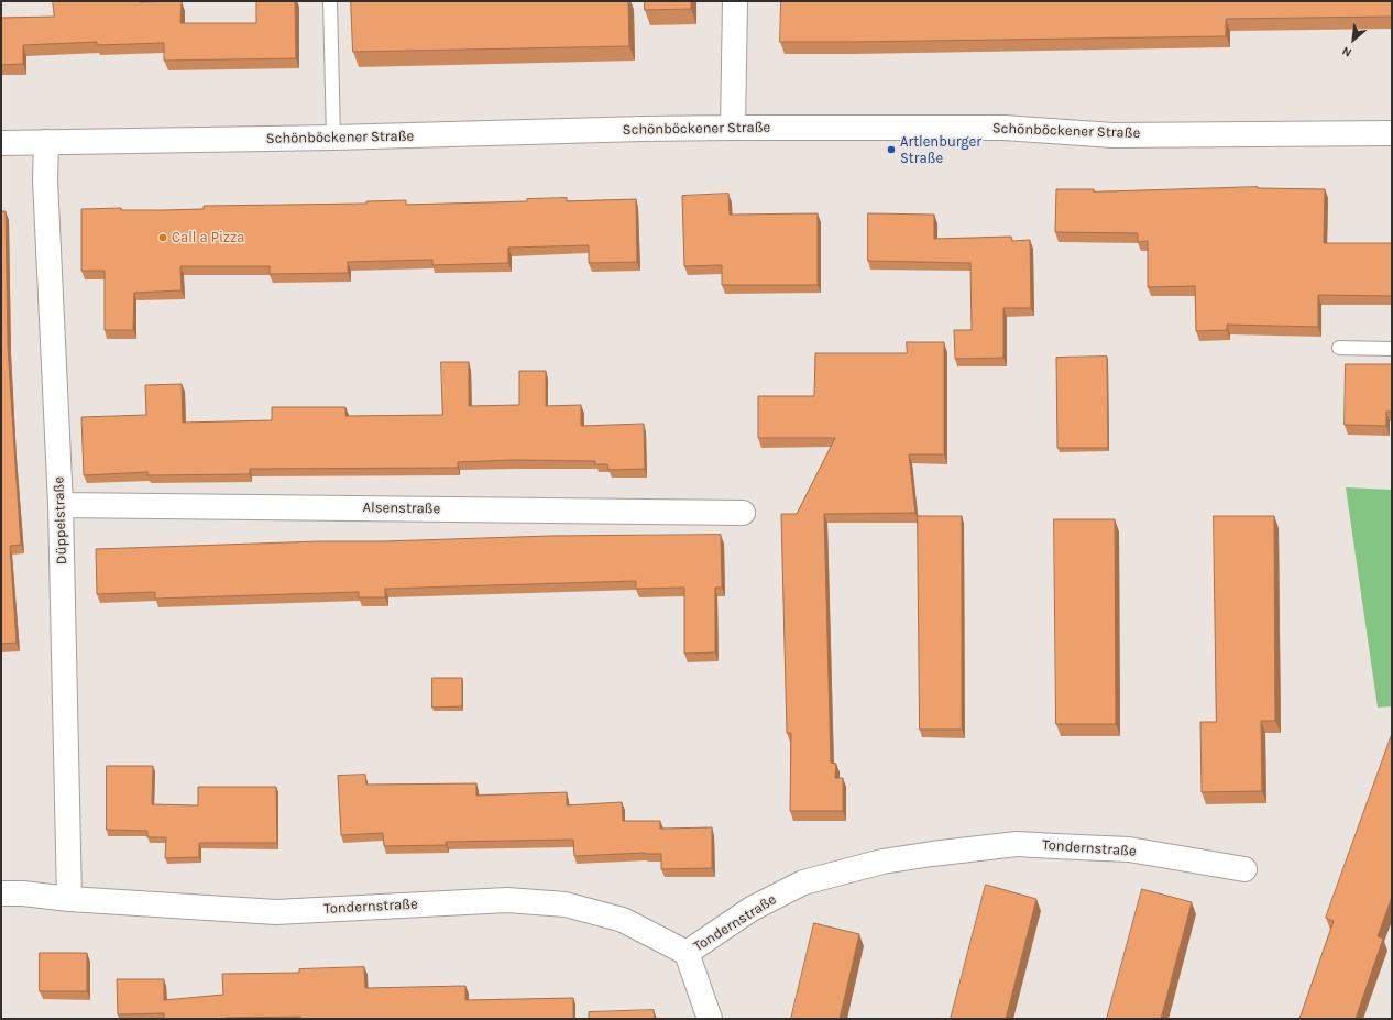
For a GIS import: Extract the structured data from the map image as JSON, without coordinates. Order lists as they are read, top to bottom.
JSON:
{
  "streets": {
    "street": [
      "Schönböckener Straße",
      "Alsenstraße",
      "Düppelstraße",
      "Tondernstraße"
    ]
  },
  "crossings": [
    ["Schönböckener Straße", "Düppelstraße"],
    ["Alsenstraße", "Düppelstraße"],
    ["Düppelstraße", "Tondernstraße"]
  ],
  "places": ["Artlenburger Straße", "Call a Pizza"],
  "north": "bottom left"
}
